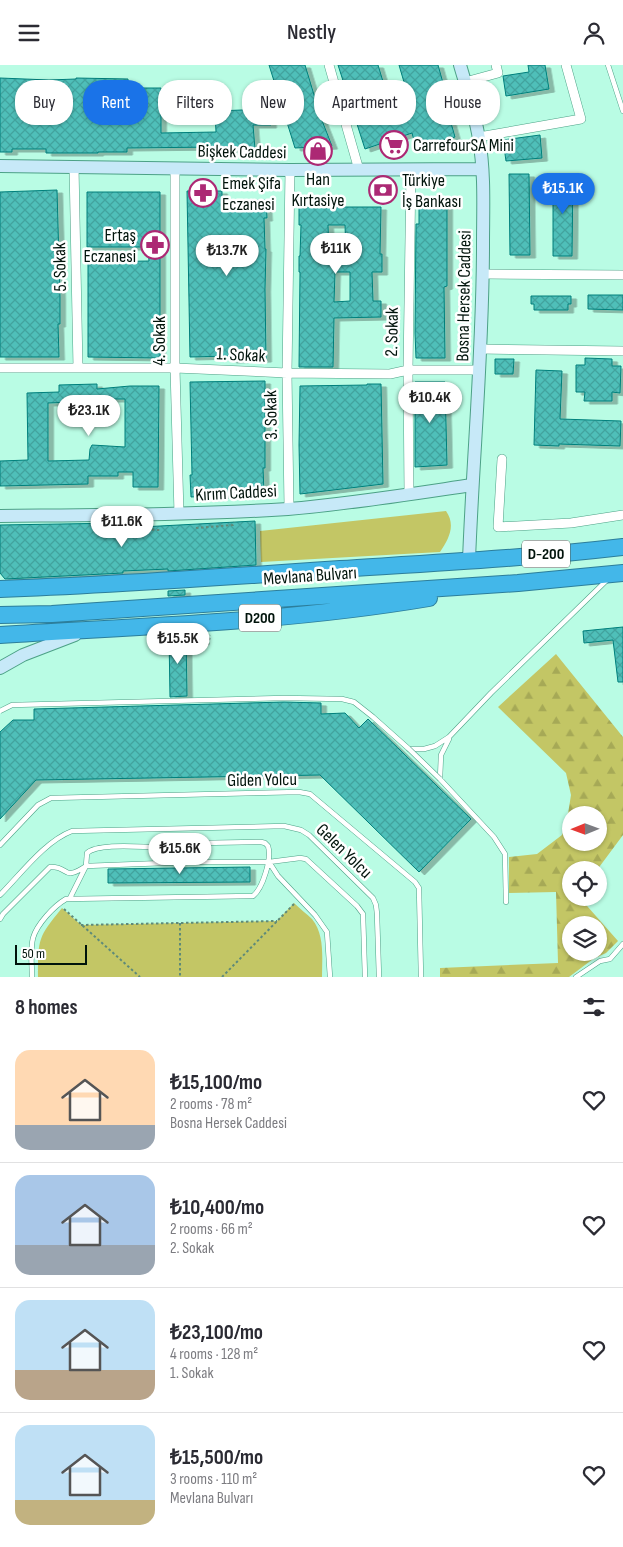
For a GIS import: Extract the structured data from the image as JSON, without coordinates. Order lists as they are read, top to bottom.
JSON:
{
  "streets": {
    "highway": ["D-200", "Mevlana Bulvarı", "D200"],
    "street": [
      "Bişkek Caddesi",
      "5. Sokak",
      "Bosna Hersek Caddesi",
      "2. Sokak",
      "4. Sokak",
      "1. Sokak",
      "3. Sokak",
      "Kırım Caddesi"
    ],
    "lane": ["Giden Yolcu", "Gelen Yolcu"]
  },
  "crossings": [
    ["Bişkek Caddesi", "5. Sokak"],
    ["Bişkek Caddesi", "Bosna Hersek Caddesi"],
    ["Bişkek Caddesi", "2. Sokak"],
    ["Bişkek Caddesi", "4. Sokak"],
    ["Bişkek Caddesi", "3. Sokak"],
    ["5. Sokak", "1. Sokak"],
    ["Bosna Hersek Caddesi", "1. Sokak"],
    ["Bosna Hersek Caddesi", "Kırım Caddesi"],
    ["Bosna Hersek Caddesi", "Mevlana Bulvarı"],
    ["2. Sokak", "1. Sokak"],
    ["2. Sokak", "Kırım Caddesi"],
    ["4. Sokak", "1. Sokak"],
    ["4. Sokak", "Kırım Caddesi"],
    ["1. Sokak", "3. Sokak"],
    ["3. Sokak", "Kırım Caddesi"],
    ["Mevlana Bulvarı", "D200"]
  ],
  "places": {
    "supermarket": ["CarrefourSA Mini"],
    "shop": ["Han Kırtasiye"],
    "bank": ["Türkiye İş Bankası"],
    "pharmacy": ["Emek Şifa Eczanesi", "Ertaş Eczanesi"]
  },
  "scale_bar": "50 m",
  "north": "left",
  "page": {
    "header": "Nestly",
    "chip": [
      "Buy",
      "Rent",
      "Filters",
      "New",
      "Apartment",
      "House"
    ],
    "price": [
      "₺15.1K",
      "₺11K",
      "₺13.7K",
      "₺10.4K",
      "₺23.1K",
      "₺11.6K",
      "₺15.5K",
      "₺15.6K"
    ],
    "scale": "50 m",
    "heading": "8 homes",
    "list": [
      {
        "name": "₺15,100/mo",
        "note": "2 rooms · 78 m² · Bosna Hersek Caddesi"
      },
      {
        "name": "₺10,400/mo",
        "note": "2 rooms · 66 m² · 2. Sokak"
      },
      {
        "name": "₺23,100/mo",
        "note": "4 rooms · 128 m² · 1. Sokak"
      },
      {
        "name": "₺15,500/mo",
        "note": "3 rooms · 110 m² · Mevlana Bulvarı"
      }
    ]
  }
}
